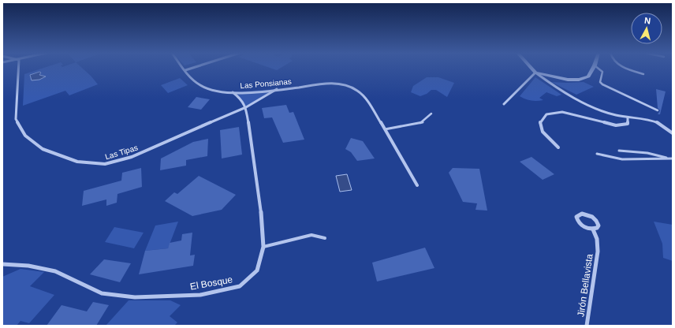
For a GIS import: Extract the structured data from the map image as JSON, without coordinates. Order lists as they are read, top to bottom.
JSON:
{
  "streets": {
    "street": [
      "Las Ponsianas",
      "Las Tipas",
      "El Bosque",
      "Jirón Bellavista"
    ]
  },
  "crossings": [
    ["Las Ponsianas", "Las Tipas"],
    ["Las Tipas", "El Bosque"]
  ],
  "north": "top"
}
